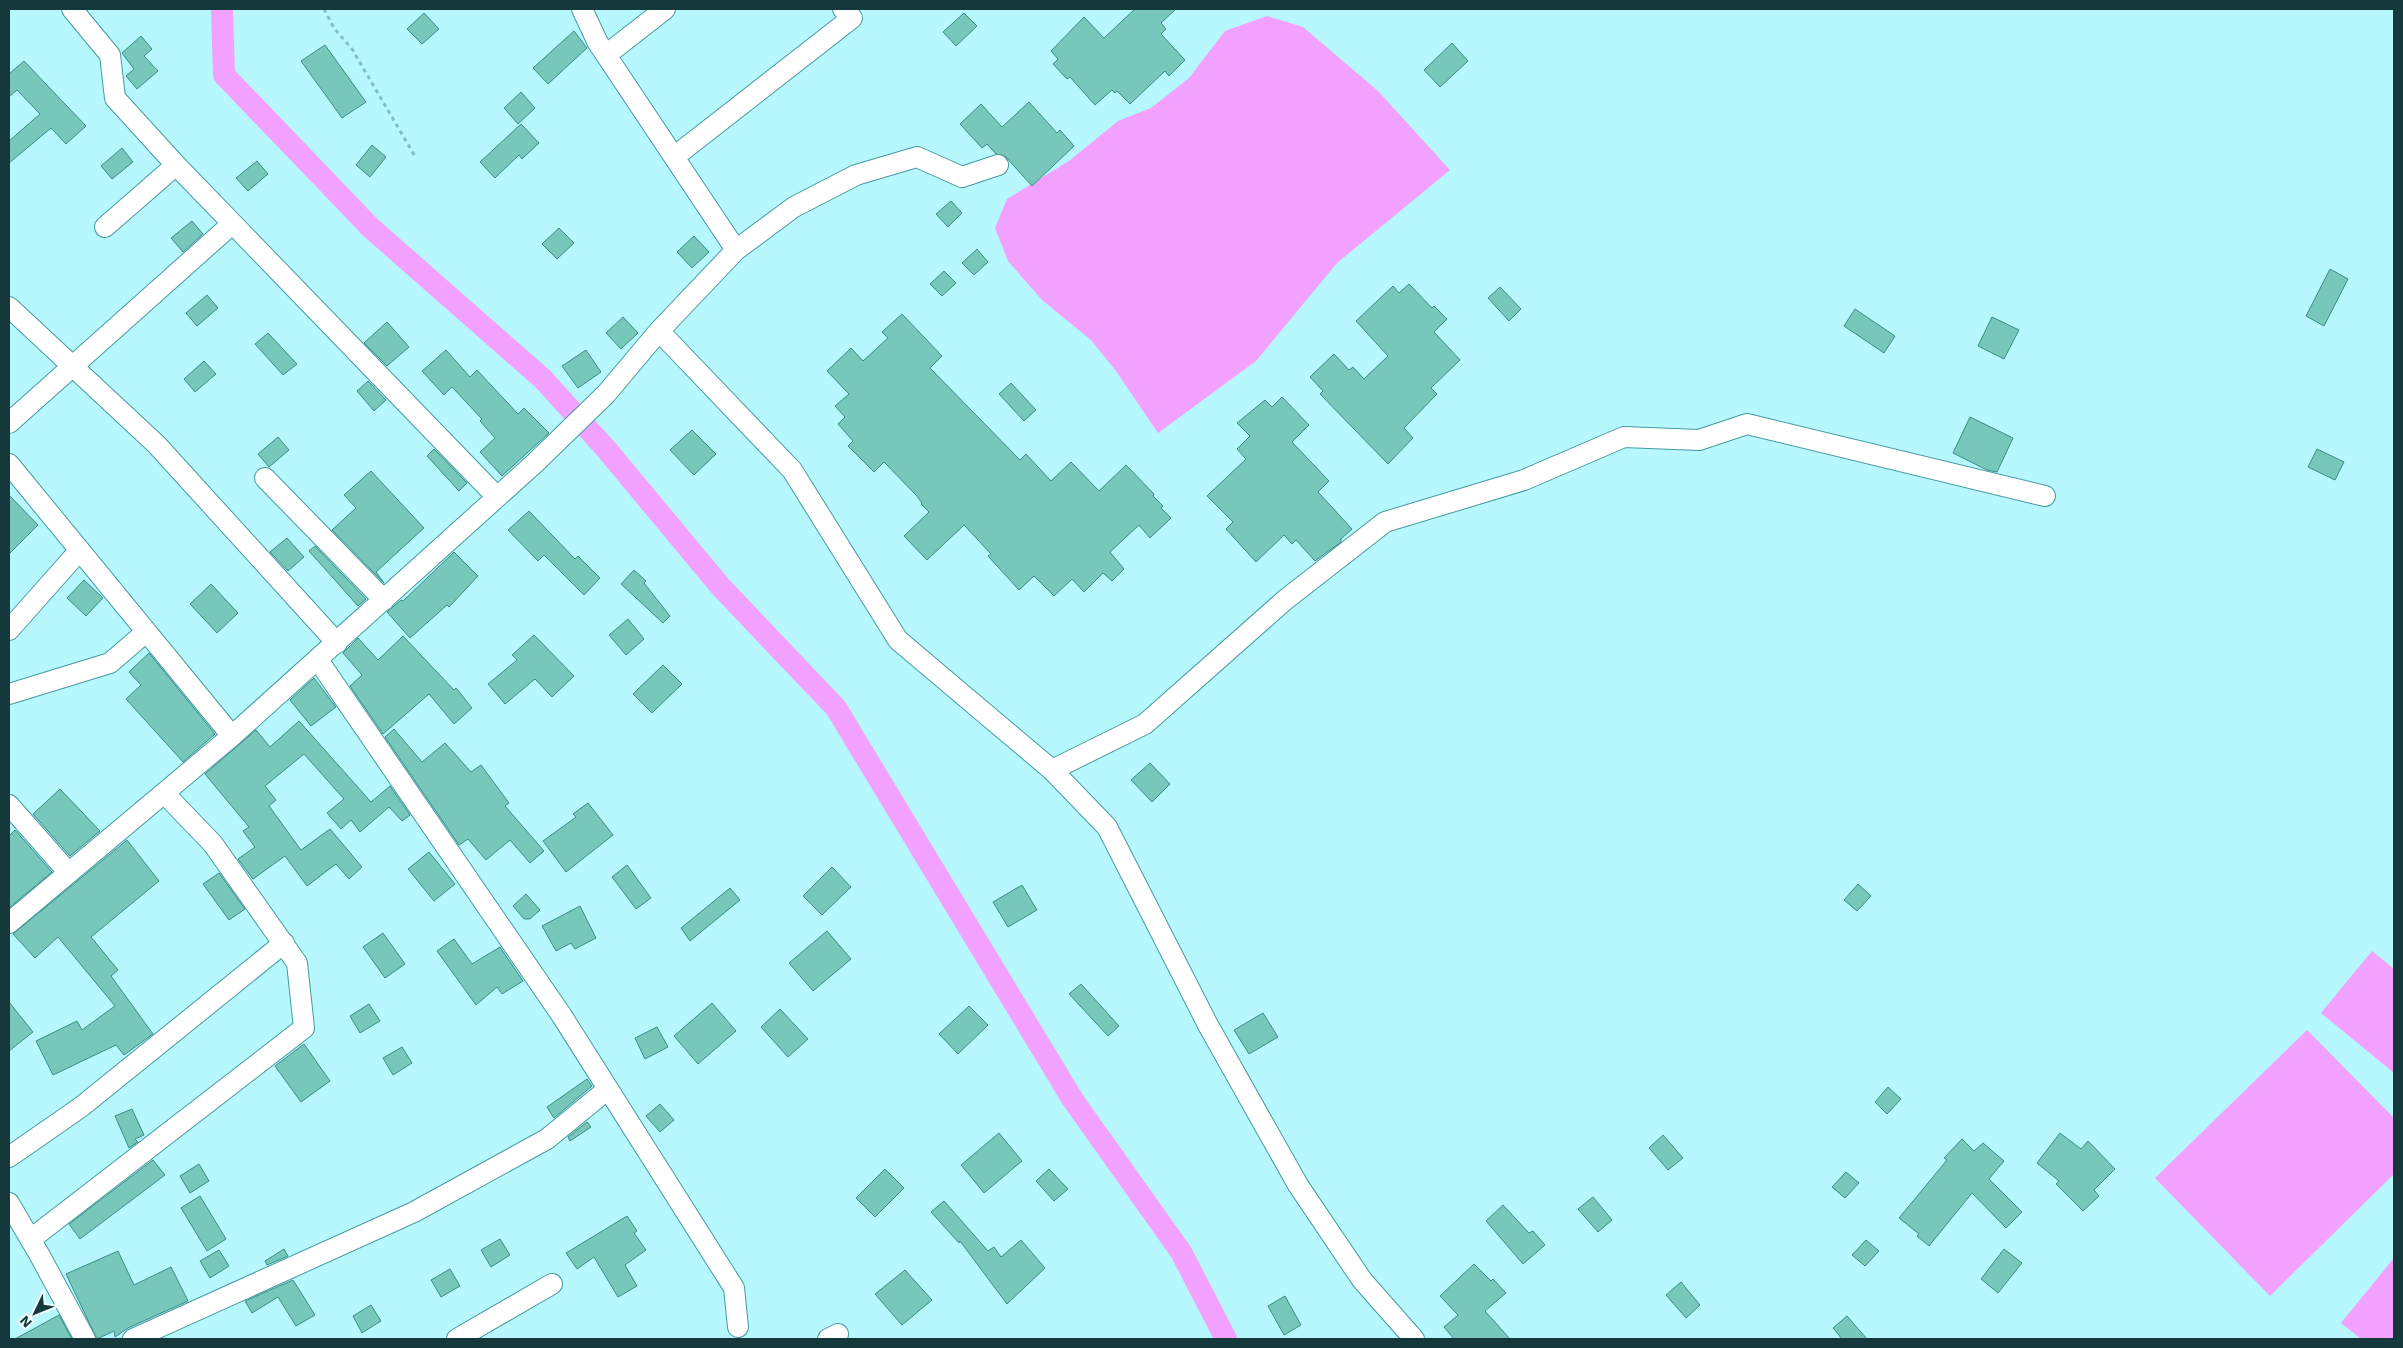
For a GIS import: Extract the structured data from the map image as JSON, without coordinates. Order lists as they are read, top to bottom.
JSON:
{
  "north": "bottom left"
}
